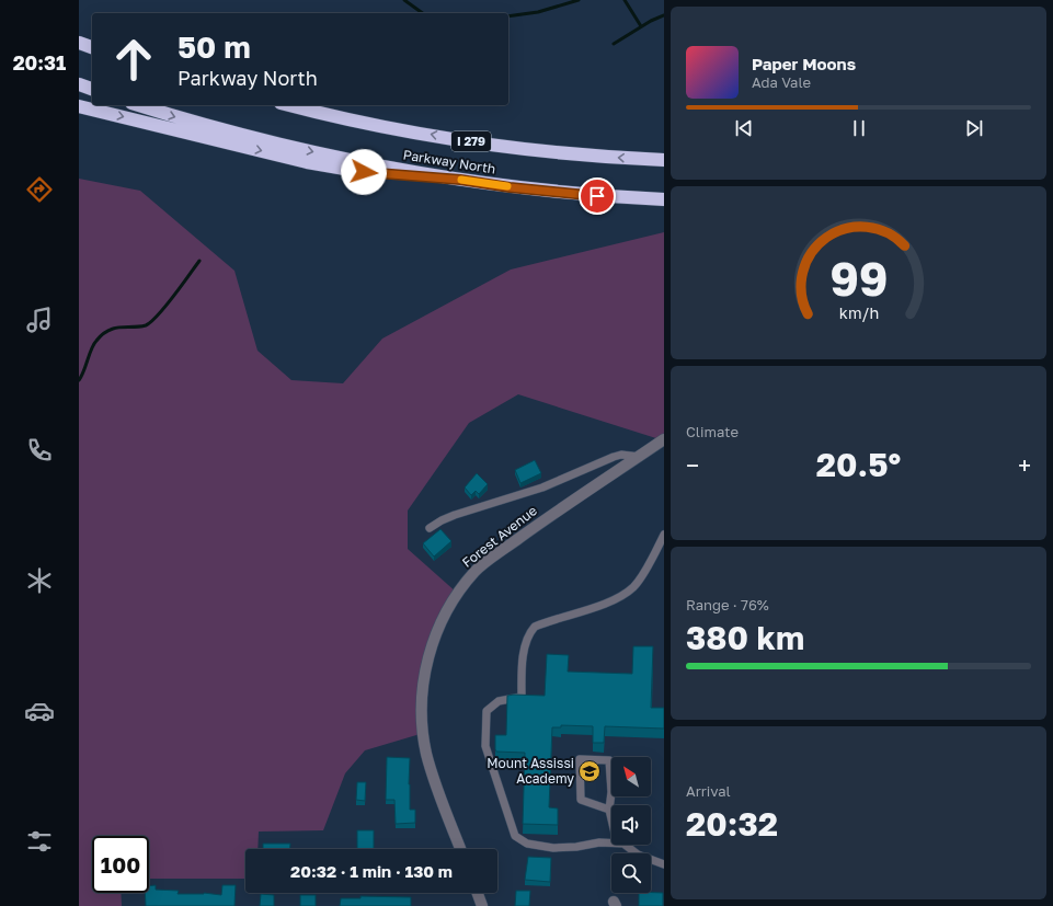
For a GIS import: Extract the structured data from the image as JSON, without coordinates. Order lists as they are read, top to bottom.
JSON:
{
  "streets": {
    "highway": ["I 279", "Parkway North"],
    "street": ["Forest Avenue"]
  },
  "places": {
    "school or university": ["Mount Assissi Academy"]
  },
  "north": "top left",
  "page": {
    "tabs": "20:31",
    "turn": ["50 m", "Parkway North"],
    "song": ["Paper Moons", "Ada Vale"],
    "tile": [
      "Climate",
      ["Range · 76%", "380 km"],
      ["Arrival", "20:32"]
    ],
    "heat": ["−", "20.5°", "+"],
    "limit": "100",
    "trip": "20:32 · 1 min · 130 m",
    "gauge": ["99", "km/h"]
  }
}
